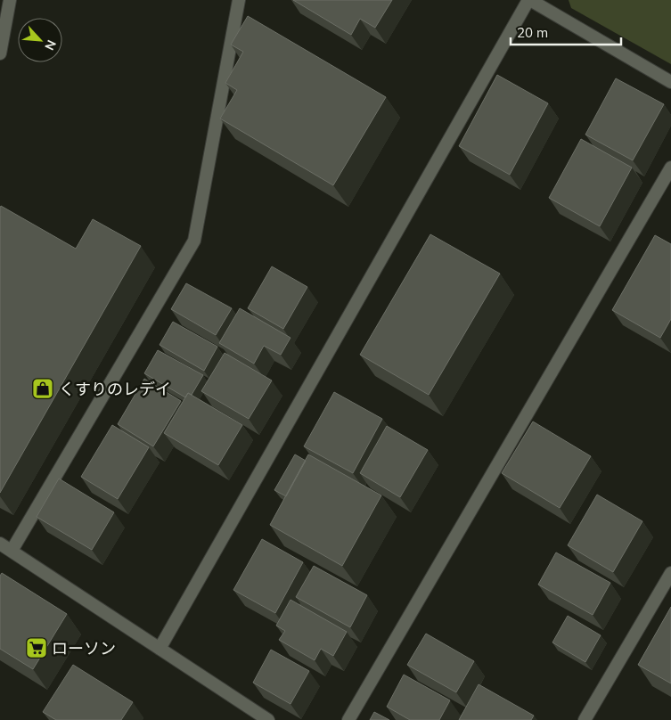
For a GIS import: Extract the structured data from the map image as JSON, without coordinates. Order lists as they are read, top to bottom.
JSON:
{
  "places": {
    "shop": ["くすりのレデイ"],
    "supermarket": ["ローソン"]
  },
  "scale_bar": "20 m",
  "north": "bottom right"
}
